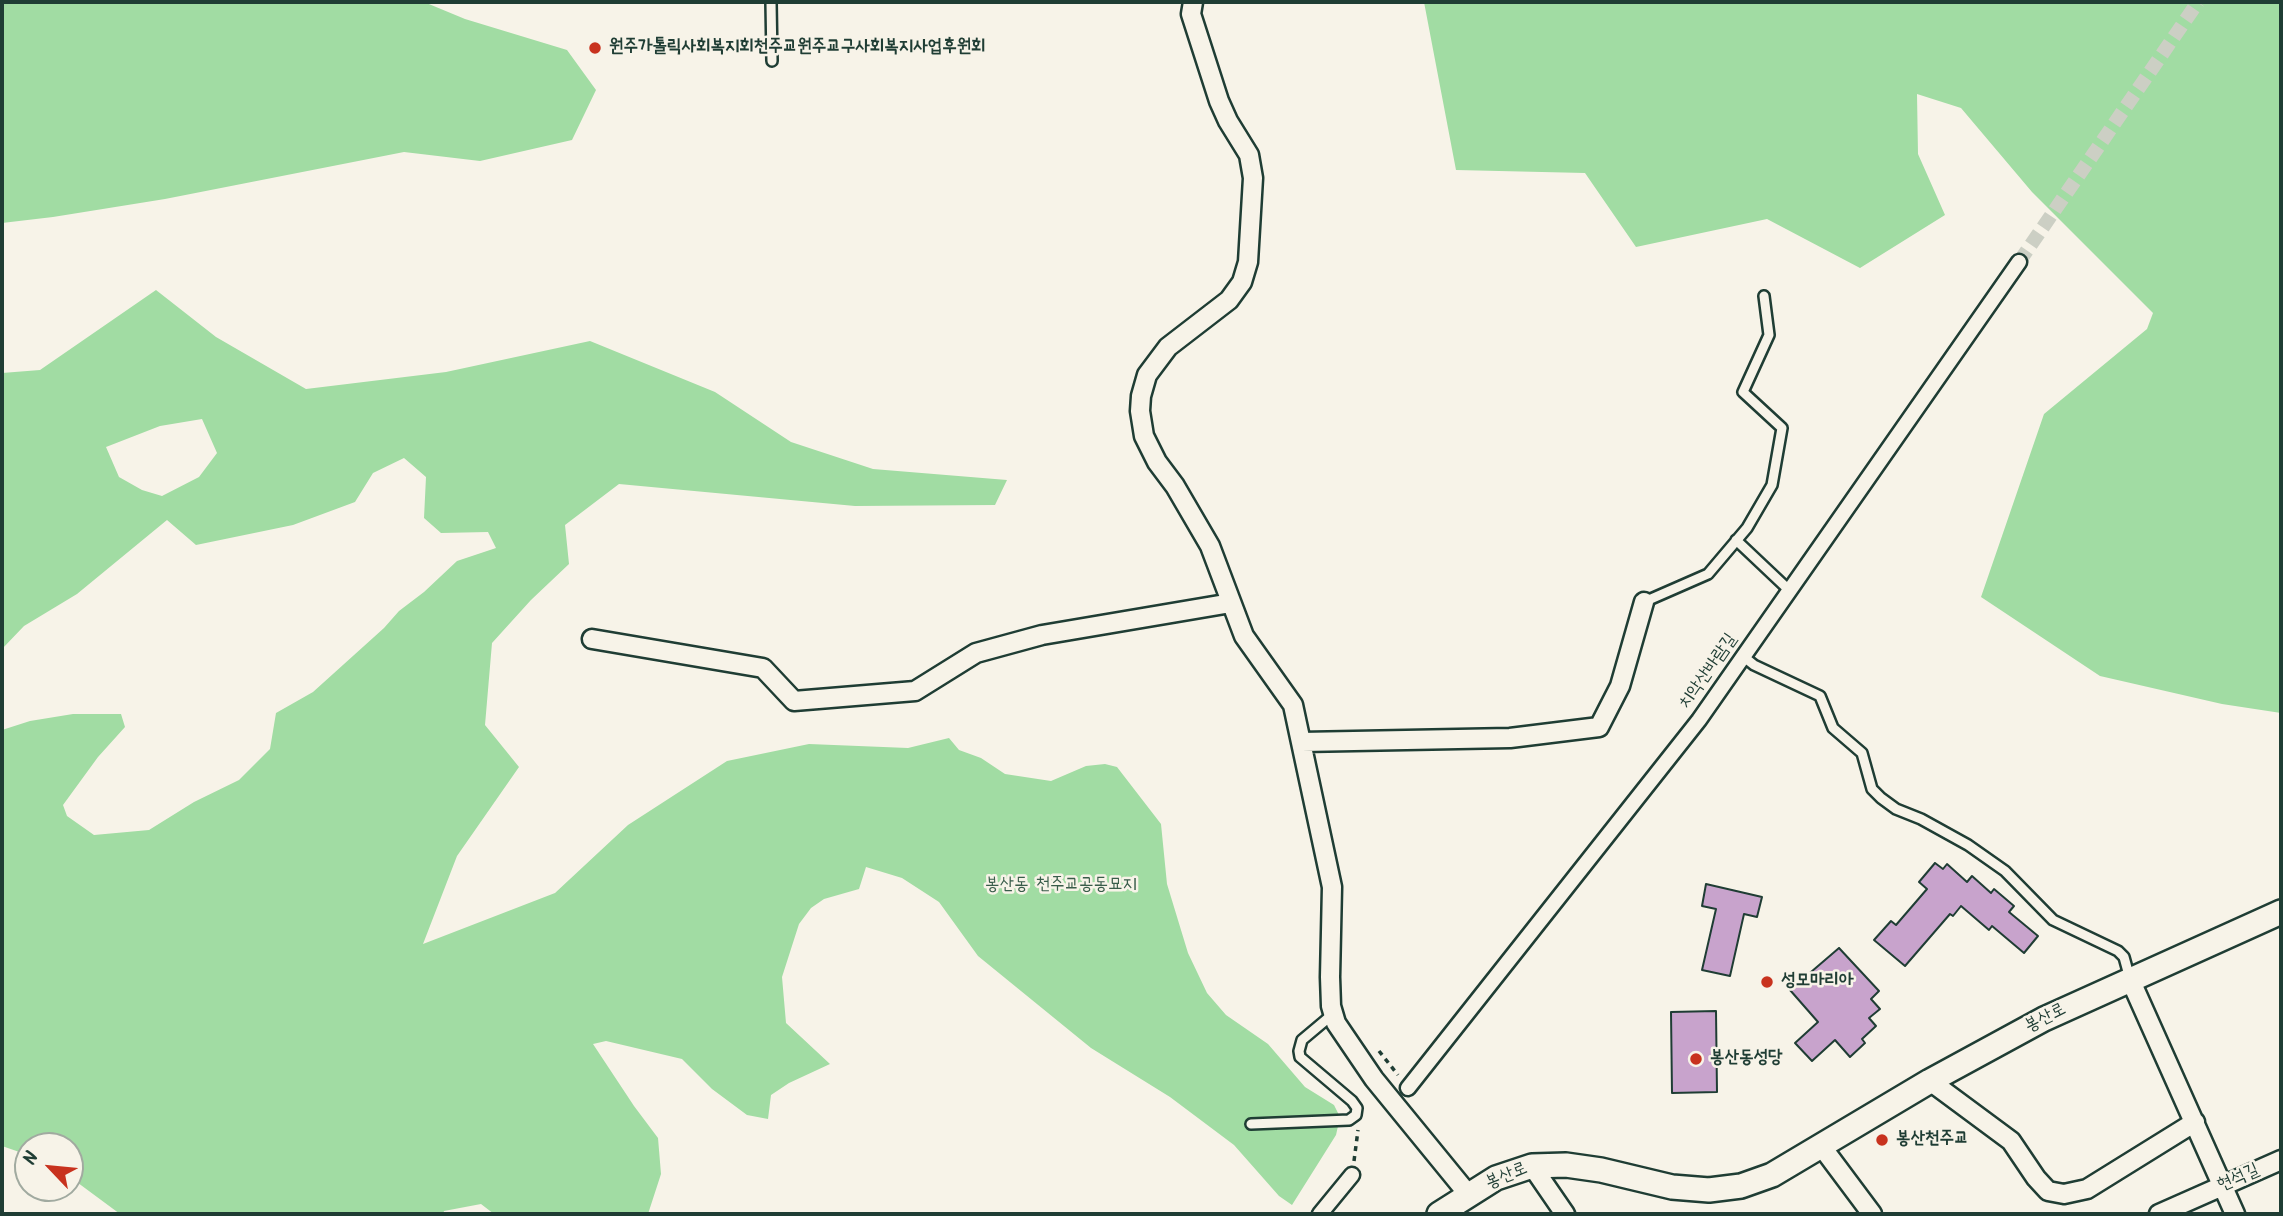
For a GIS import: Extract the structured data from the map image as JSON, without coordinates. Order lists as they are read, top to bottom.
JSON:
{
  "streets": {
    "street": ["치악산바람길", "봉산로", "현석길"]
  },
  "parks": ["봉산동 천주교공동묘지"],
  "places": [
    "원주가톨릭사회복지회천주교원주교구사회복지사업후원회",
    "성모마리아",
    "봉산동성당",
    "봉산천주교"
  ],
  "north": "top left"
}
